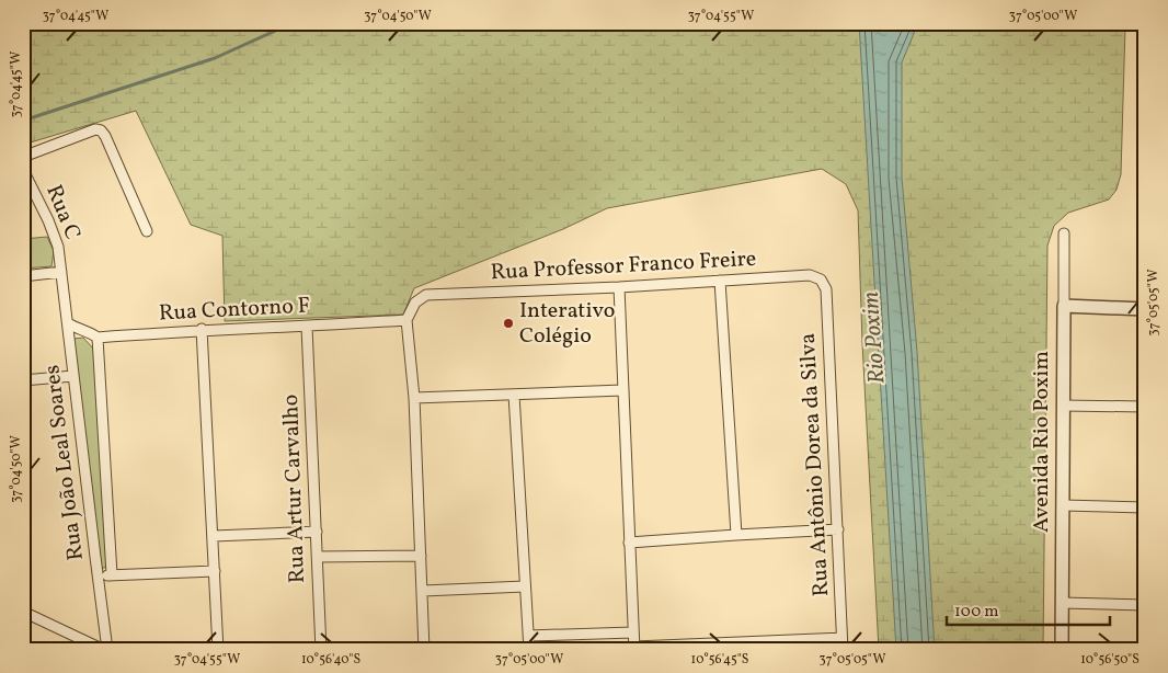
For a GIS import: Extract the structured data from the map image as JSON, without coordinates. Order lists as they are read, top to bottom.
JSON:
{
  "streets": {
    "street": [
      "Rua C",
      "Rua Professor Franco Freire",
      "Rua Contorno F",
      "Avenida Rio Poxim",
      "Rua João Leal Soares",
      "Rua Antônio Dorea da Silva",
      "Rua Artur Carvalho"
    ]
  },
  "crossings": [
    ["Rua C", "Rua João Leal Soares"],
    ["Rua Professor Franco Freire", "Rua Contorno F"],
    ["Rua Professor Franco Freire", "Rua Antônio Dorea da Silva"],
    ["Rua Contorno F", "Rua João Leal Soares"],
    ["Rua Contorno F", "Rua Artur Carvalho"]
  ],
  "water": ["Rio Poxim"],
  "places": ["Interativo Colégio"],
  "scale_bar": "100 m",
  "coordinates": [
    "37°04'45\"W",
    "37°04'50\"W",
    "37°04'55\"W",
    "37°05'00\"W",
    "37°05'05\"W",
    "10°56'40\"S",
    "10°56'45\"S",
    "10°56'50\"S"
  ]
}
